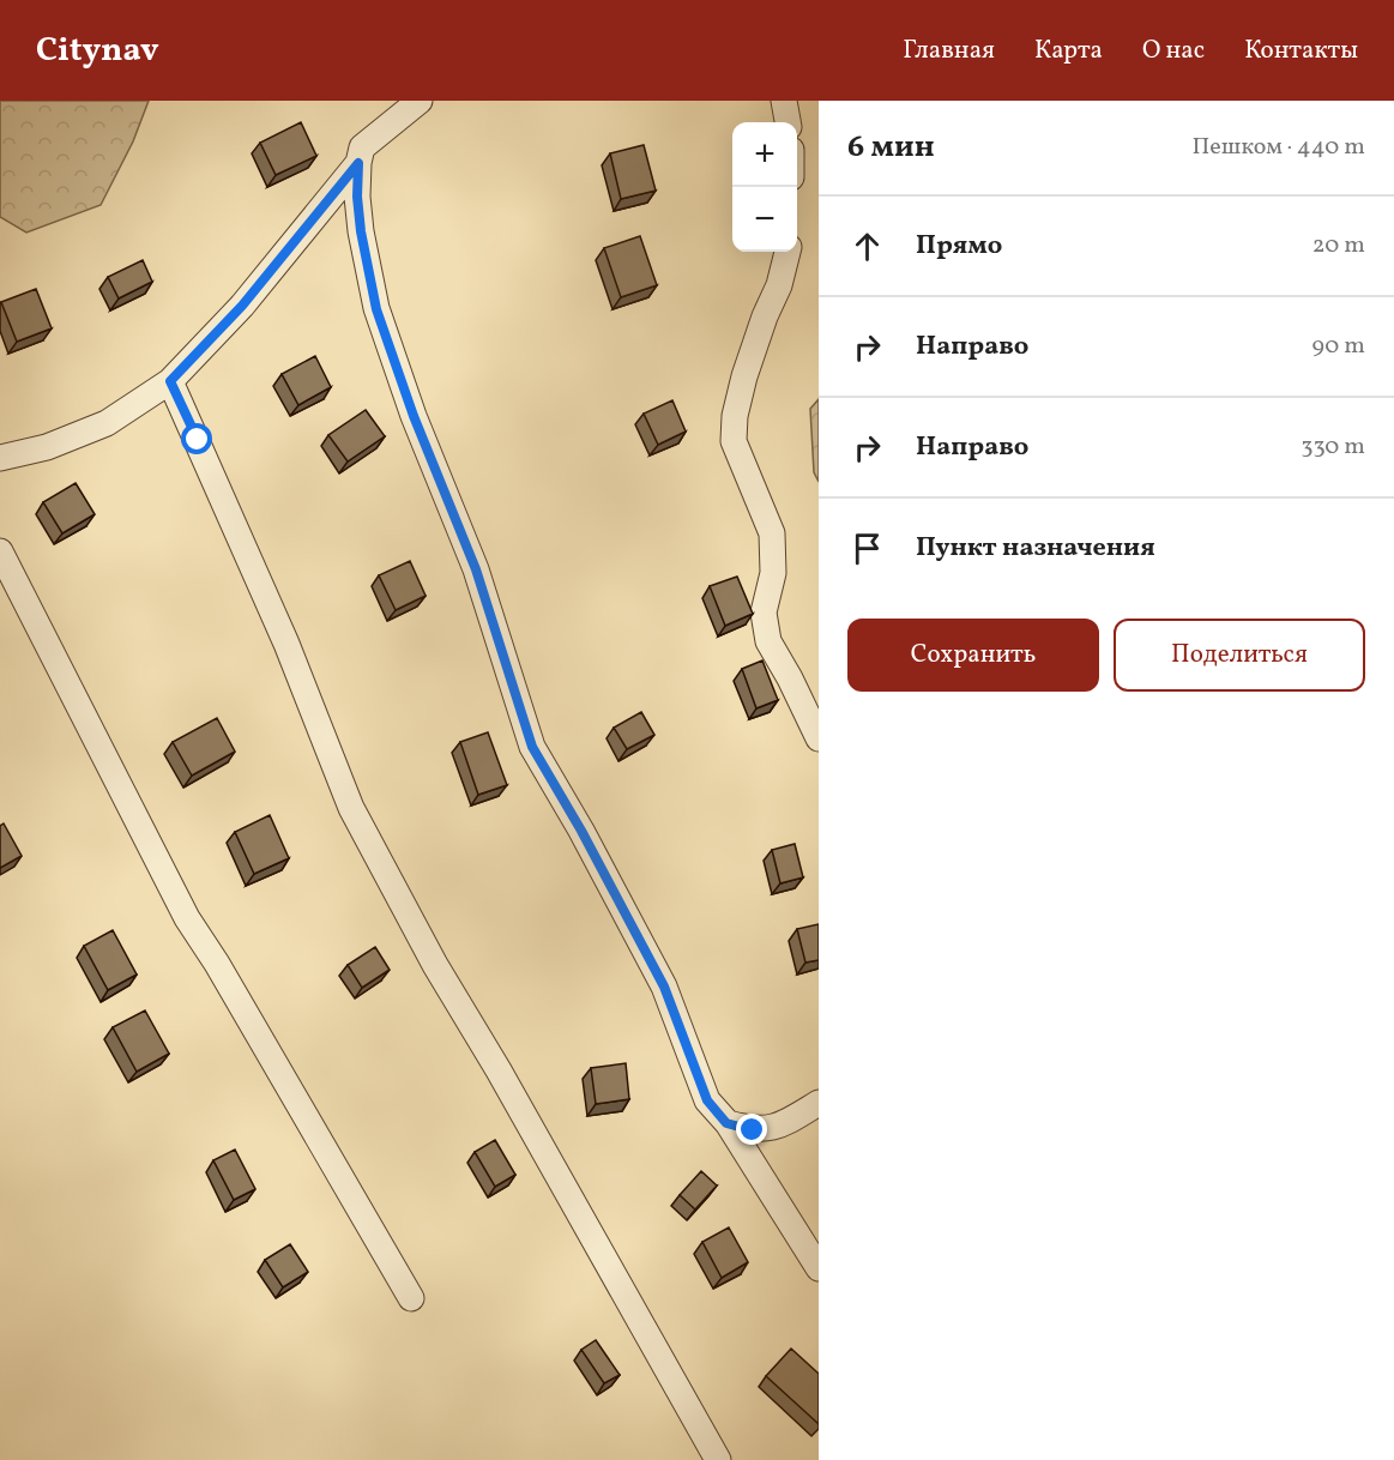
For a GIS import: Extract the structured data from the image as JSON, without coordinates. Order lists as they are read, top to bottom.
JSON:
{
  "page": {
    "header": "Citynav",
    "nav": [
      "Главная",
      "Карта",
      "О нас",
      "Контакты"
    ],
    "heading": ["6 мин", "Пешком · 440 m"],
    "map_buttons": ["+", "−"],
    "list": [
      ["Прямо", "20 m"],
      ["Направо", "90 m"],
      ["Направо", "330 m"],
      "Пункт назначения"
    ],
    "buttons": ["Сохранить", "Поделиться"]
  }
}
